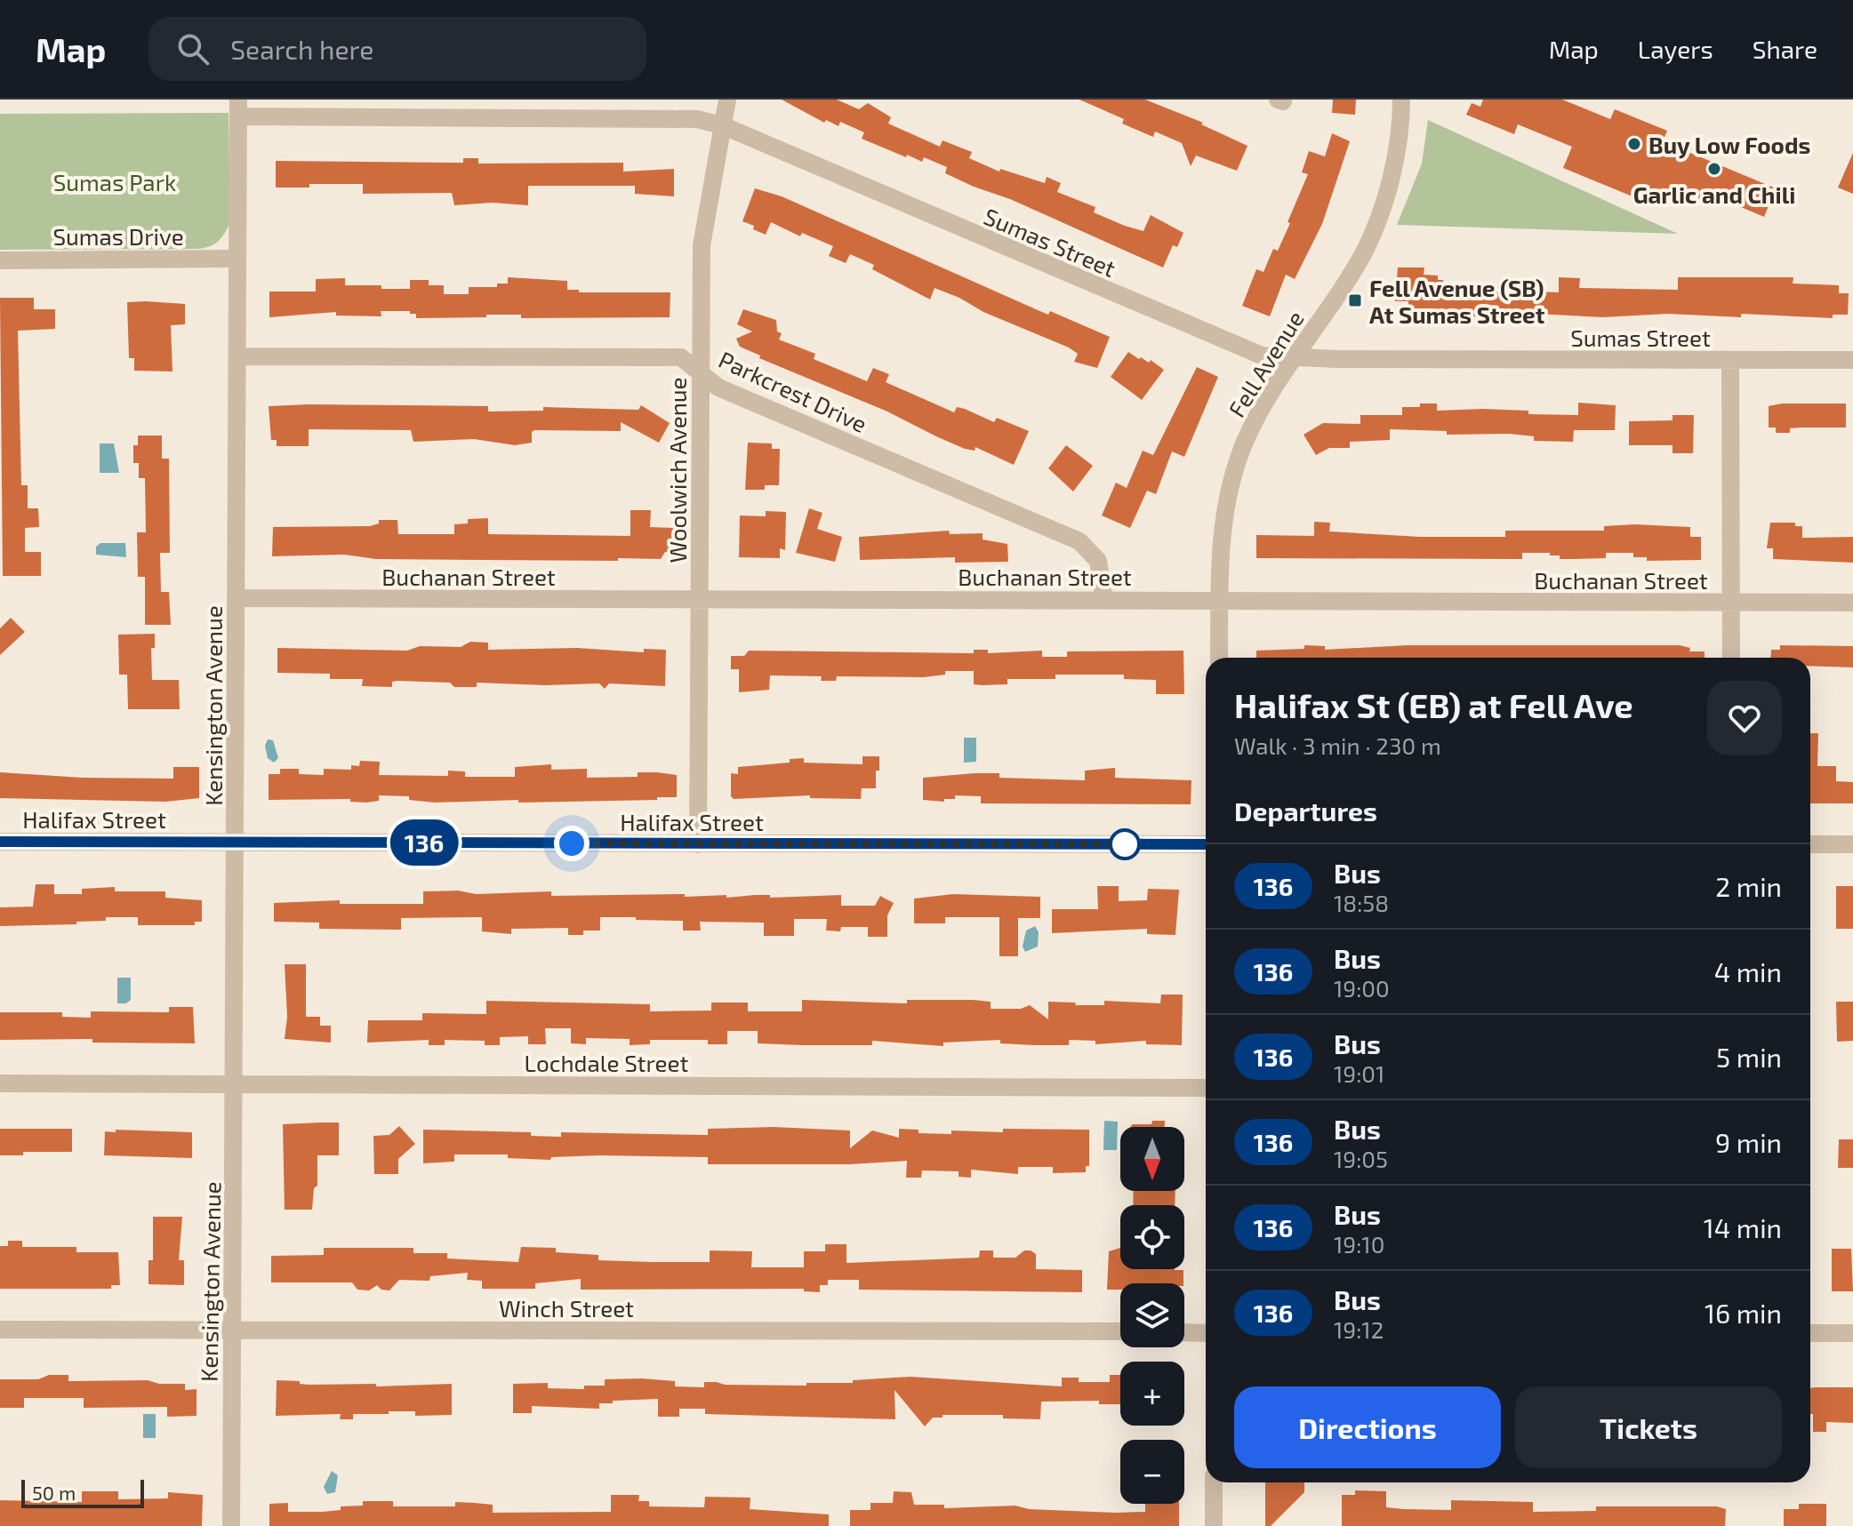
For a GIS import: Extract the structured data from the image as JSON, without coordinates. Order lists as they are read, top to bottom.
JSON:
{
  "streets": {
    "street": [
      "Sumas Drive",
      "Sumas Street",
      "Fell Avenue",
      "Parkcrest Drive",
      "Woolwich Avenue",
      "Buchanan Street",
      "Kensington Avenue",
      "Halifax Street",
      "Lochdale Street",
      "Winch Street"
    ]
  },
  "crossings": [
    ["Sumas Drive", "Kensington Avenue"],
    ["Sumas Street", "Fell Avenue"],
    ["Sumas Street", "Woolwich Avenue"],
    ["Sumas Street", "Kensington Avenue"],
    ["Fell Avenue", "Buchanan Street"],
    ["Parkcrest Drive", "Woolwich Avenue"],
    ["Parkcrest Drive", "Buchanan Street"],
    ["Parkcrest Drive", "Kensington Avenue"],
    ["Woolwich Avenue", "Buchanan Street"],
    ["Woolwich Avenue", "Halifax Street"],
    ["Buchanan Street", "Kensington Avenue"],
    ["Kensington Avenue", "Halifax Street"],
    ["Kensington Avenue", "Lochdale Street"],
    ["Kensington Avenue", "Winch Street"]
  ],
  "parks": ["Sumas Park"],
  "places": {
    "other": ["Buy Low Foods", "Garlic and Chili"],
    "transit": ["Fell Avenue (SB) At Sumas Street"]
  },
  "lines": ["bus line 136"],
  "scale_bar": "50 m",
  "north": "bottom",
  "page": {
    "header": "Map",
    "search": "Search here",
    "nav": ["Map", "Layers", "Share"],
    "on_map": "136",
    "heading": [
      ["Halifax St (EB) at Fell Ave", "Walk · 3 min · 230 m"],
      "Departures"
    ],
    "list": [
      {
        "mark": "136",
        "name": "Bus",
        "note": "18:58",
        "value": "2 min"
      },
      {
        "mark": "136",
        "name": "Bus",
        "note": "19:00",
        "value": "4 min"
      },
      {
        "mark": "136",
        "name": "Bus",
        "note": "19:01",
        "value": "5 min"
      },
      {
        "mark": "136",
        "name": "Bus",
        "note": "19:05",
        "value": "9 min"
      },
      {
        "mark": "136",
        "name": "Bus",
        "note": "19:10",
        "value": "14 min"
      },
      {
        "mark": "136",
        "name": "Bus",
        "note": "19:12",
        "value": "16 min"
      }
    ],
    "map_buttons": ["+", "−"],
    "buttons": ["Directions", "Tickets"],
    "scale": "50 m"
  }
}
